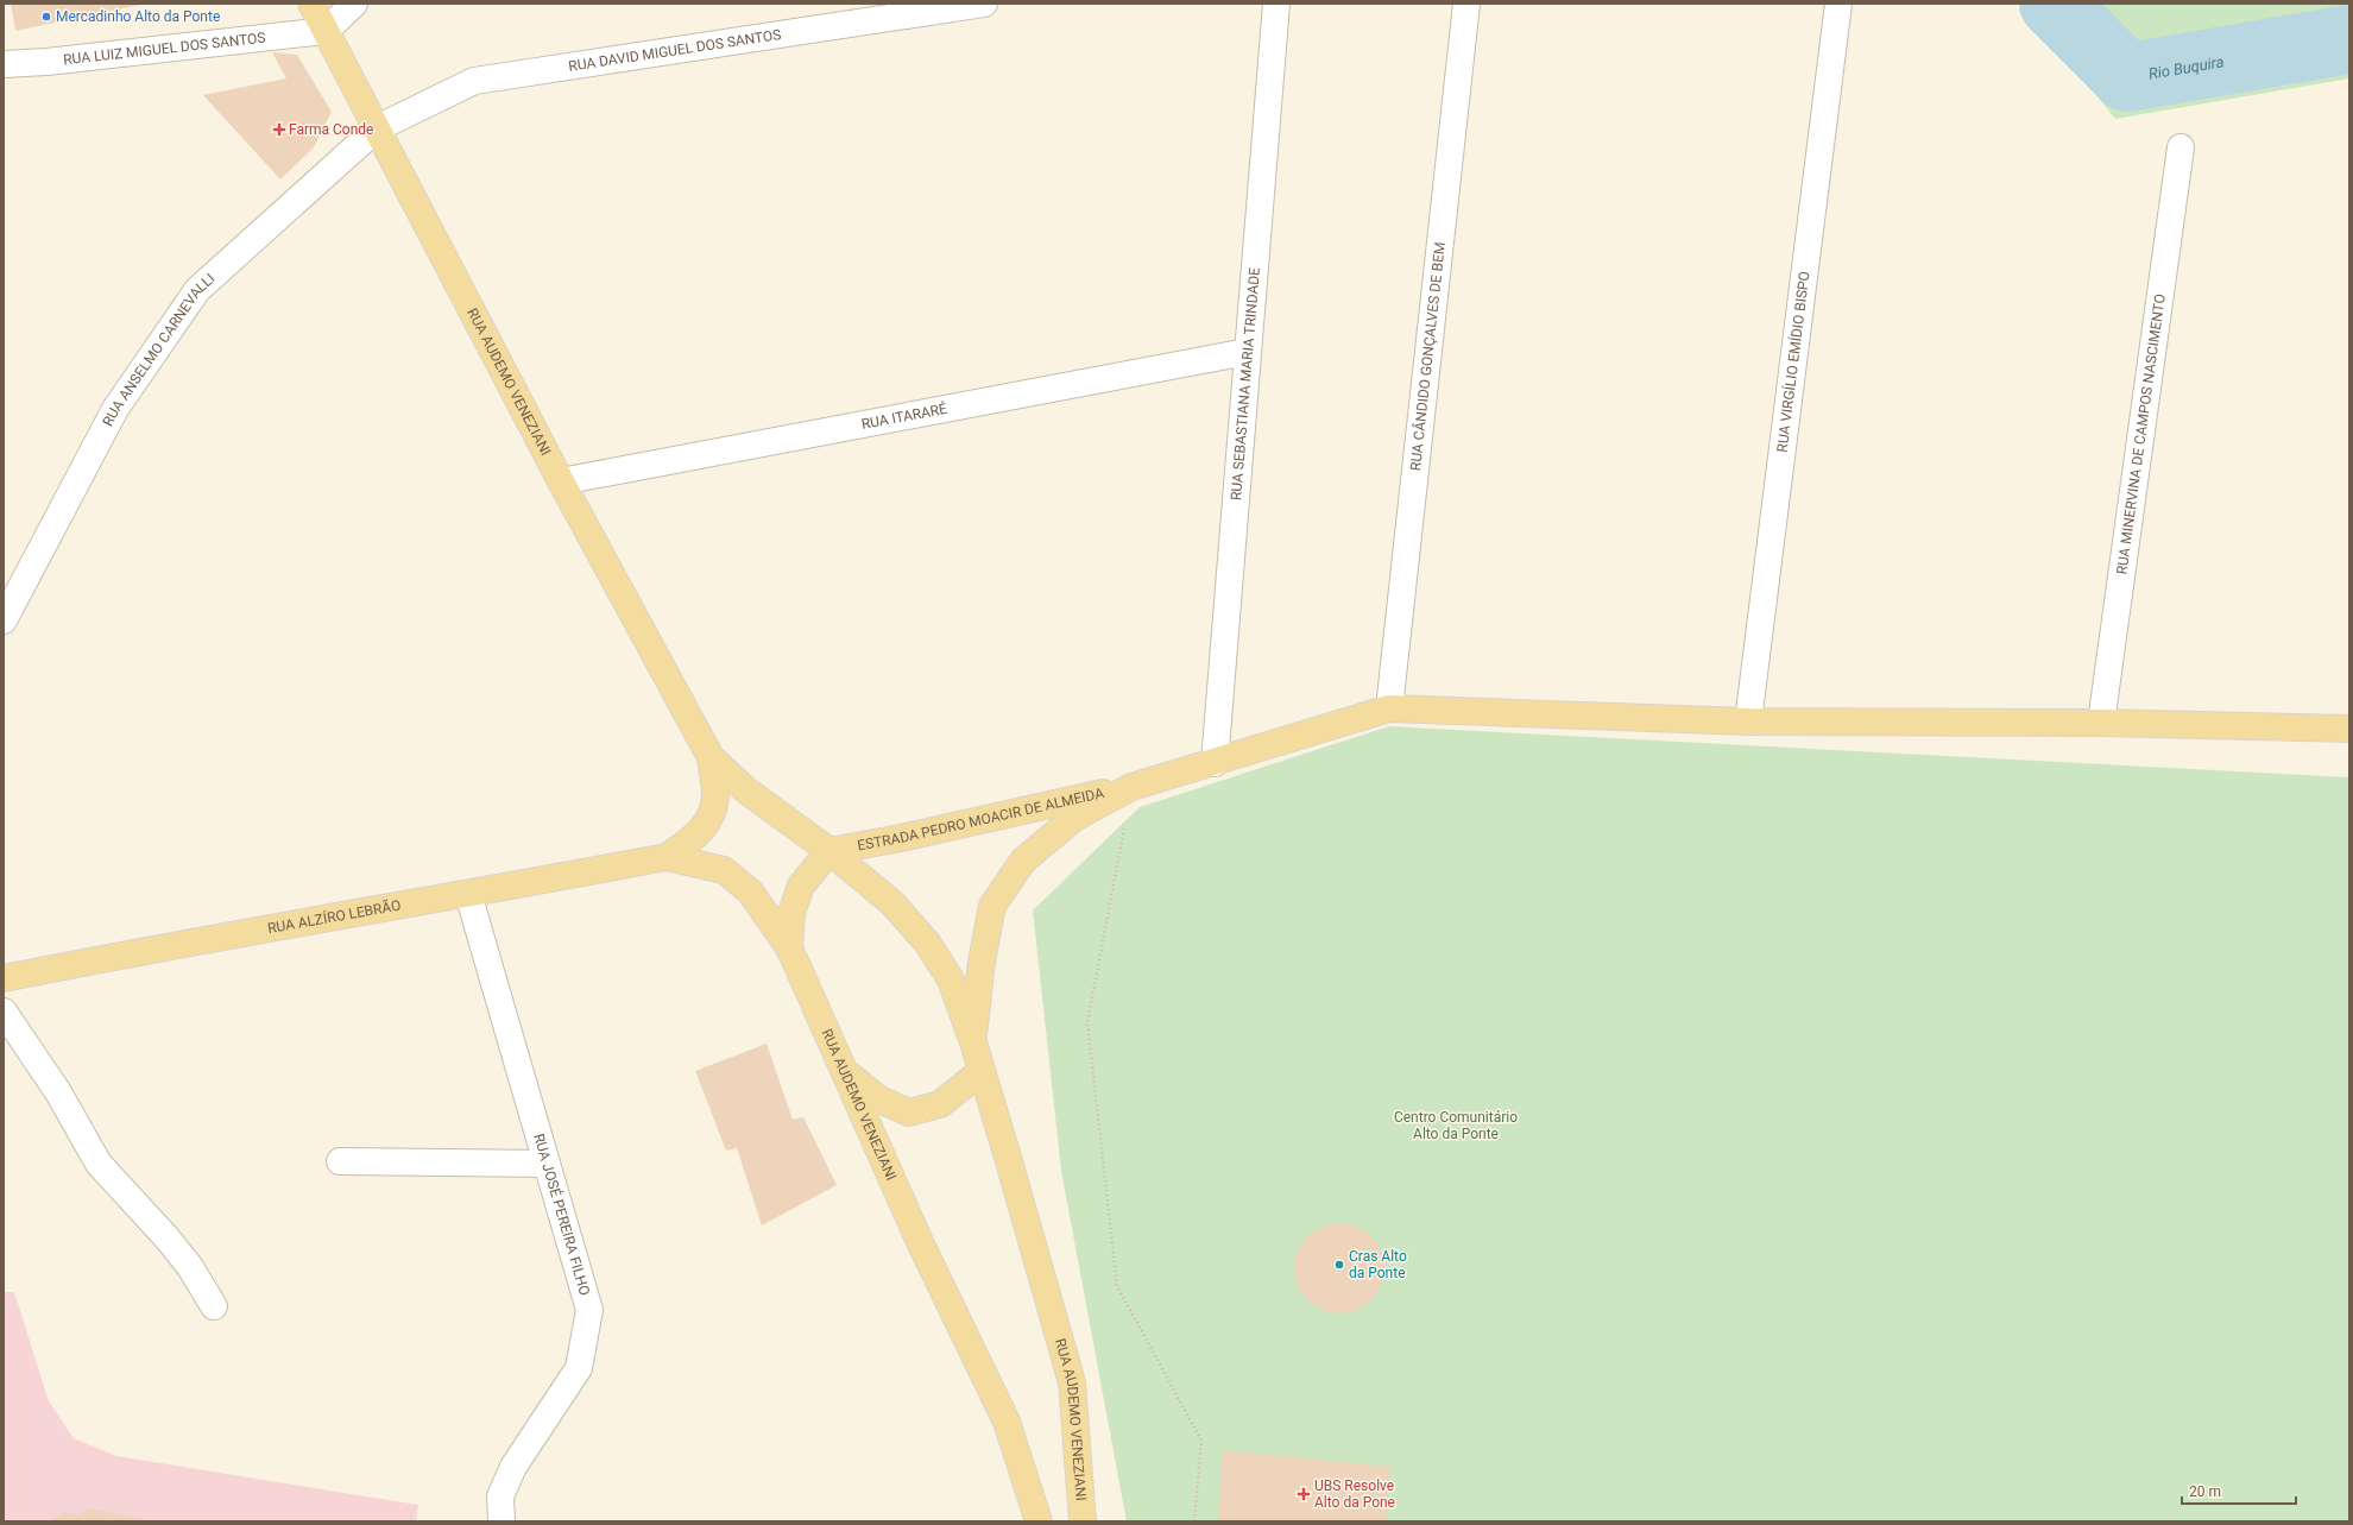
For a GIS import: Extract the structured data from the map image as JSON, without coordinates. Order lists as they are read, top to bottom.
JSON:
{
  "streets": {
    "main road": ["RUA AUDEMO VENEZIANI", "ESTRADA PEDRO MOACIR DE ALMEIDA", "RUA ALZÍRO LEBRÃO"],
    "street": [
      "RUA LUIZ MIGUEL DOS SANTOS",
      "RUA DAVID MIGUEL DOS SANTOS",
      "RUA ANSELMO CARNEVALLI",
      "RUA CÂNDIDO GONÇALVES DE BEM",
      "RUA VIRGÍLIO EMÍDIO BISPO",
      "RUA SEBASTIANA MARIA TRINDADE",
      "RUA ITARARÉ",
      "RUA MINERVINA DE CAMPOS NASCIMENTO",
      "RUA JOSÉ PEREIRA FILHO"
    ]
  },
  "crossings": [
    ["RUA LUIZ MIGUEL DOS SANTOS", "RUA AUDEMO VENEZIANI"],
    ["RUA DAVID MIGUEL DOS SANTOS", "RUA ANSELMO CARNEVALLI"],
    ["RUA DAVID MIGUEL DOS SANTOS", "RUA AUDEMO VENEZIANI"],
    ["RUA ANSELMO CARNEVALLI", "RUA AUDEMO VENEZIANI"],
    ["RUA AUDEMO VENEZIANI", "RUA ITARARÉ"],
    ["RUA AUDEMO VENEZIANI", "ESTRADA PEDRO MOACIR DE ALMEIDA"],
    ["RUA AUDEMO VENEZIANI", "RUA ALZÍRO LEBRÃO"],
    ["RUA SEBASTIANA MARIA TRINDADE", "RUA ITARARÉ"],
    ["RUA ALZÍRO LEBRÃO", "RUA JOSÉ PEREIRA FILHO"]
  ],
  "water": ["Rio Buquira"],
  "parks": ["Centro Comunitário Alto da Ponte"],
  "places": {
    "other": ["Mercadinho Alto da Ponte", "Cras Alto da Ponte"],
    "health": ["Farma Conde", "UBS Resolve Alto da Pone"]
  },
  "scale_bar": "20 m"
}
